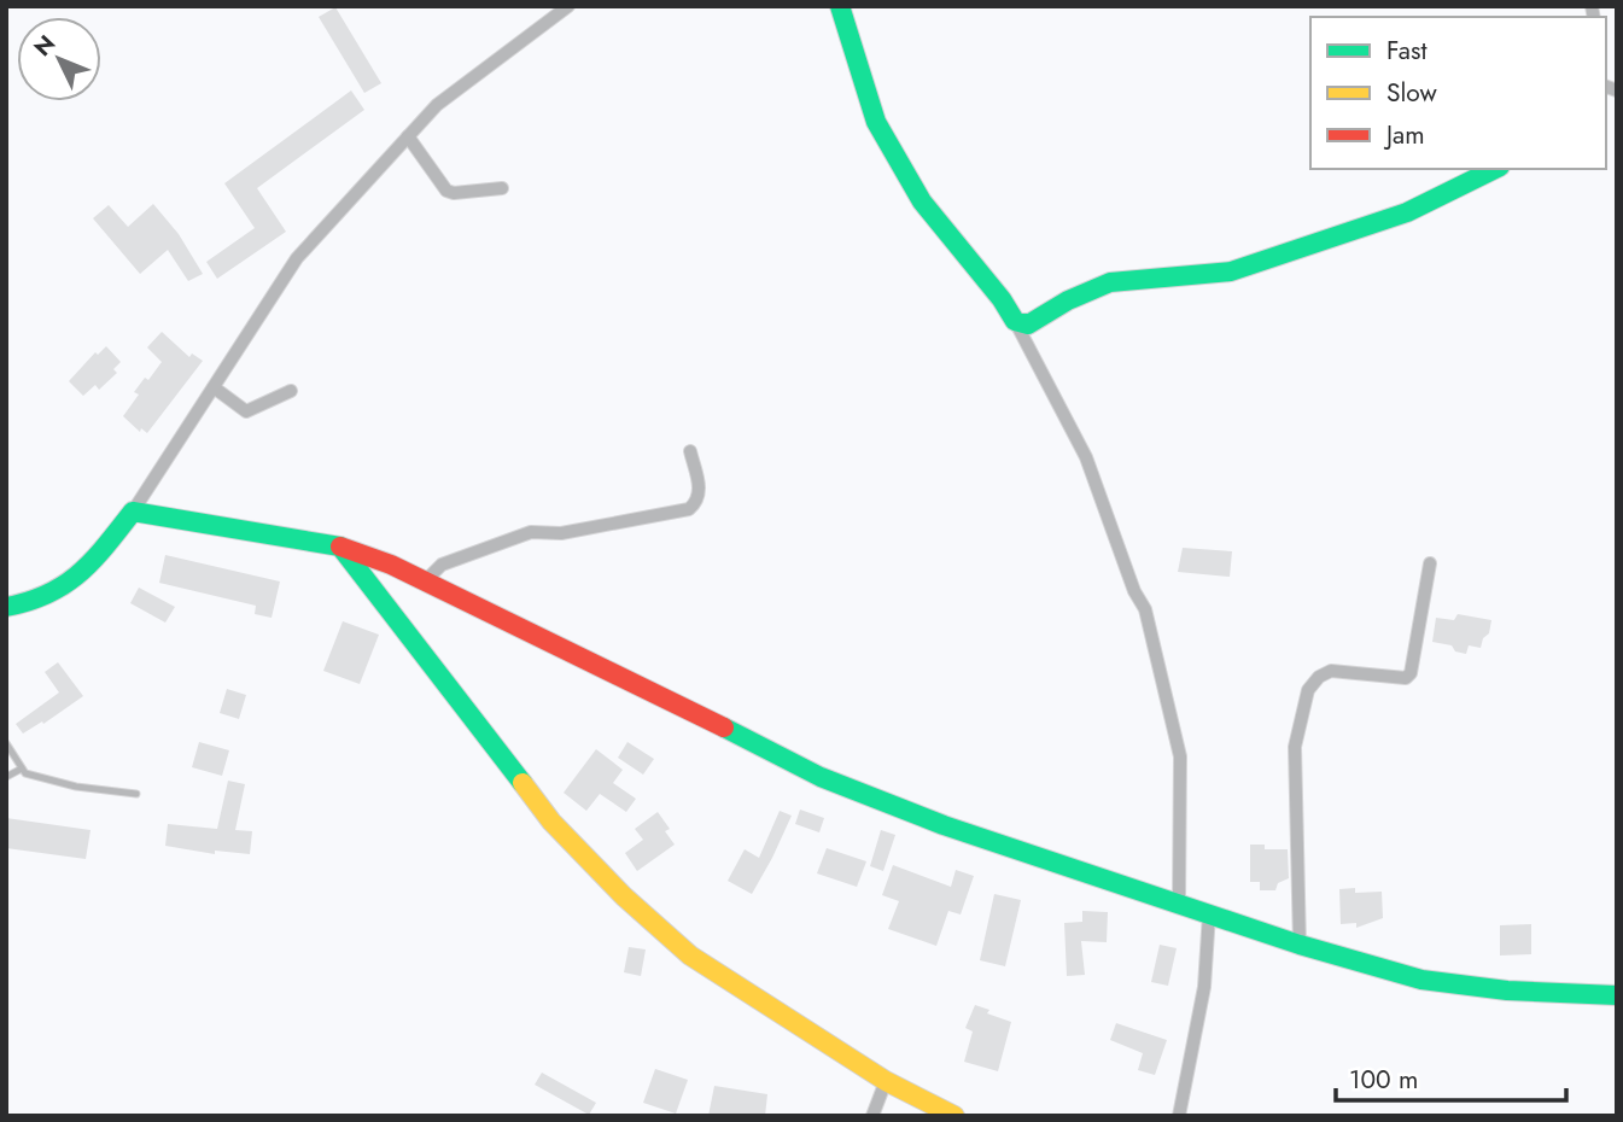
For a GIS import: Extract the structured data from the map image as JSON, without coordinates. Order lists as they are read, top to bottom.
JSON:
{
  "legend": ["Fast", "Slow", "Jam"],
  "scale_bar": "100 m",
  "north": "top left"
}
